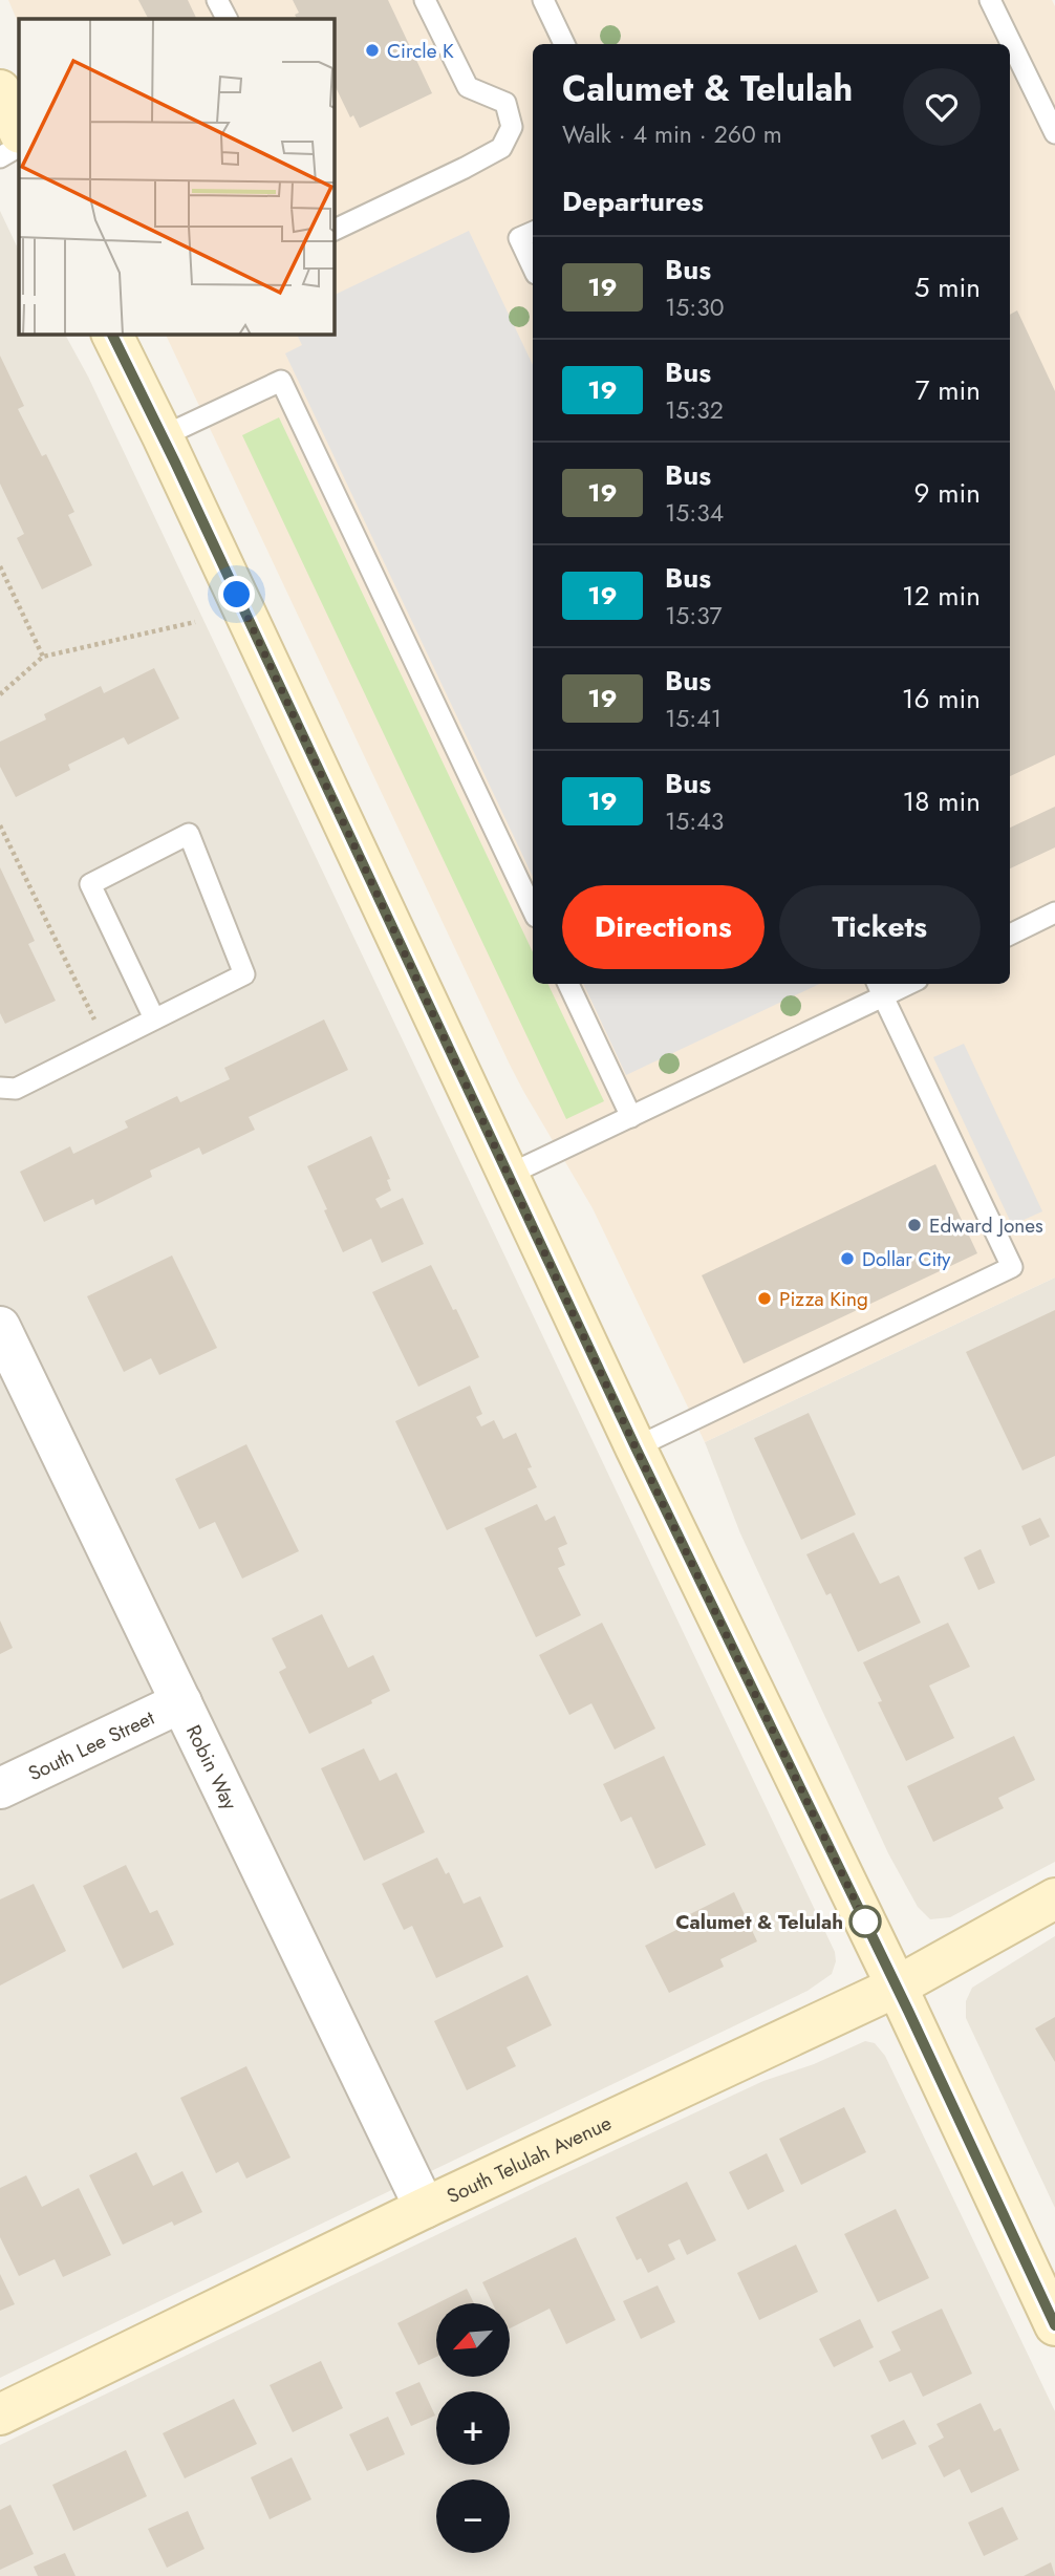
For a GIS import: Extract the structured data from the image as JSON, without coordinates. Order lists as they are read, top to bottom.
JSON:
{
  "streets": {
    "main road": ["South Telulah Avenue"],
    "street": ["South Lee Street", "Robin Way"]
  },
  "crossings": [
    ["South Lee Street", "Robin Way"],
    ["Robin Way", "South Telulah Avenue"]
  ],
  "places": [
    "Circle K",
    "Edward Jones",
    "Dollar City",
    "Pizza King",
    "Calumet & Telulah"
  ],
  "lines": ["bus line 19"],
  "north": "bottom left",
  "page": {
    "heading": [
      ["Calumet & Telulah", "Walk · 4 min · 260 m"],
      "Departures"
    ],
    "list": [
      {
        "mark": "19",
        "name": "Bus",
        "note": "15:30",
        "value": "5 min"
      },
      {
        "mark": "19",
        "name": "Bus",
        "note": "15:32",
        "value": "7 min"
      },
      {
        "mark": "19",
        "name": "Bus",
        "note": "15:34",
        "value": "9 min"
      },
      {
        "mark": "19",
        "name": "Bus",
        "note": "15:37",
        "value": "12 min"
      },
      {
        "mark": "19",
        "name": "Bus",
        "note": "15:41",
        "value": "16 min"
      },
      {
        "mark": "19",
        "name": "Bus",
        "note": "15:43",
        "value": "18 min"
      }
    ],
    "buttons": ["Directions", "Tickets"],
    "map_buttons": ["+", "−"]
  }
}
